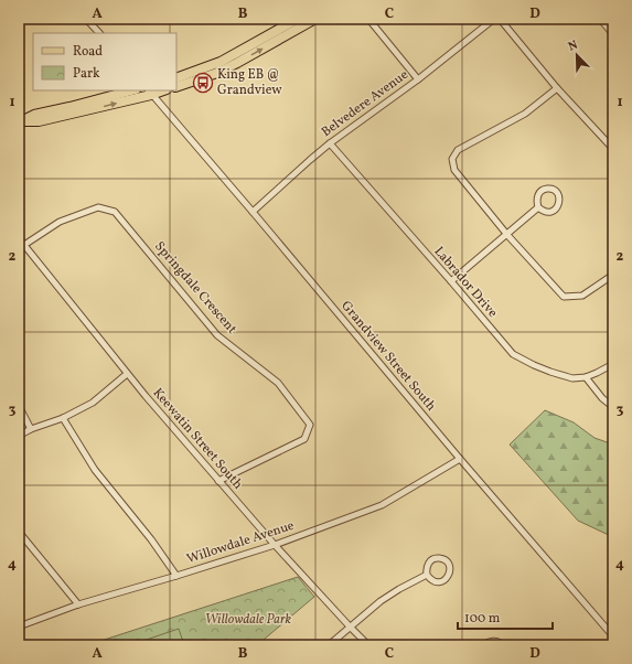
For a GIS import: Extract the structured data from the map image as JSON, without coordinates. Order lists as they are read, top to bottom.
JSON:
{
  "streets": {
    "street": [
      "Belvedere Avenue",
      "Labrador Drive",
      "Springdale Crescent",
      "Grandview Street South",
      "Keewatin Street South",
      "Willowdale Avenue"
    ]
  },
  "crossings": [
    ["Belvedere Avenue", "Labrador Drive"],
    ["Belvedere Avenue", "Grandview Street South"],
    ["Springdale Crescent", "Keewatin Street South"],
    ["Grandview Street South", "Willowdale Avenue"],
    ["Keewatin Street South", "Willowdale Avenue"]
  ],
  "parks": ["Willowdale Park"],
  "places": {
    "bus stop": ["King EB @ Grandview"]
  },
  "legend": ["Road", "Park"],
  "scale_bar": "100 m",
  "north": "top left",
  "grid": {
    "columns": [
      "A",
      "B",
      "C",
      "D"
    ],
    "rows": [
      "1",
      "2",
      "3",
      "4"
    ]
  }
}
